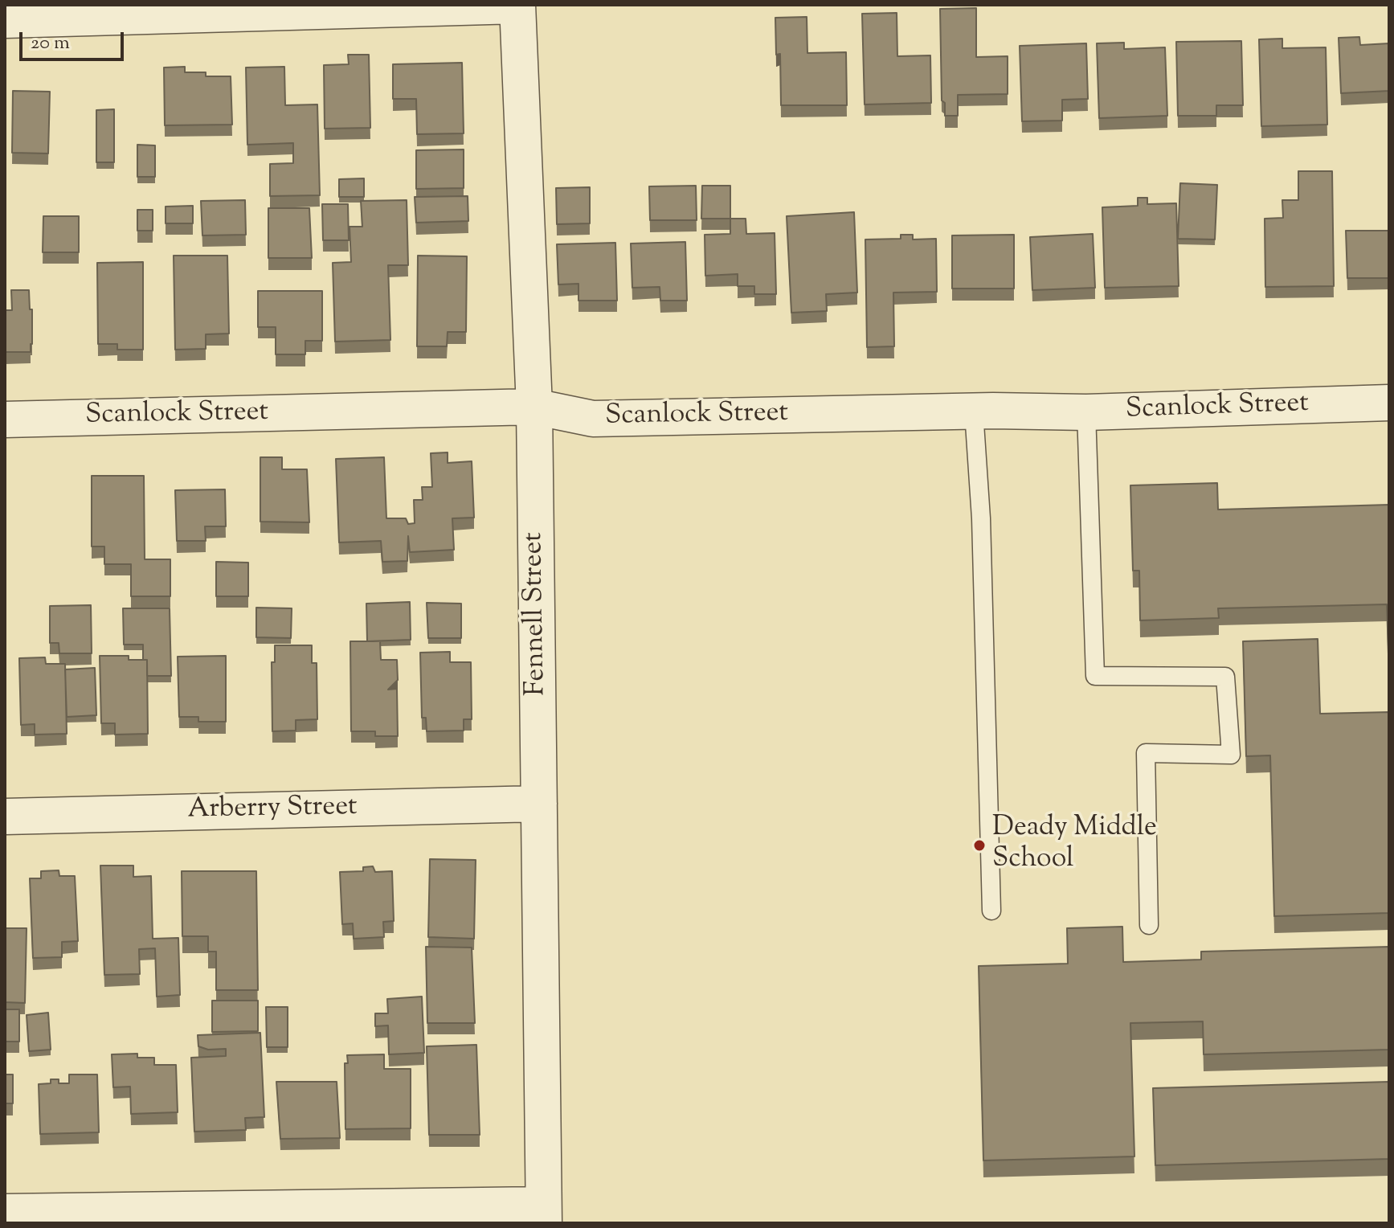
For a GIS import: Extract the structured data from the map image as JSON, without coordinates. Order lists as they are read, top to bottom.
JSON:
{
  "streets": {
    "street": ["Scanlock Street", "Fennell Street", "Arberry Street"]
  },
  "crossings": [
    ["Scanlock Street", "Fennell Street"],
    ["Fennell Street", "Arberry Street"]
  ],
  "places": ["Deady Middle School"],
  "scale_bar": "20 m"
}
